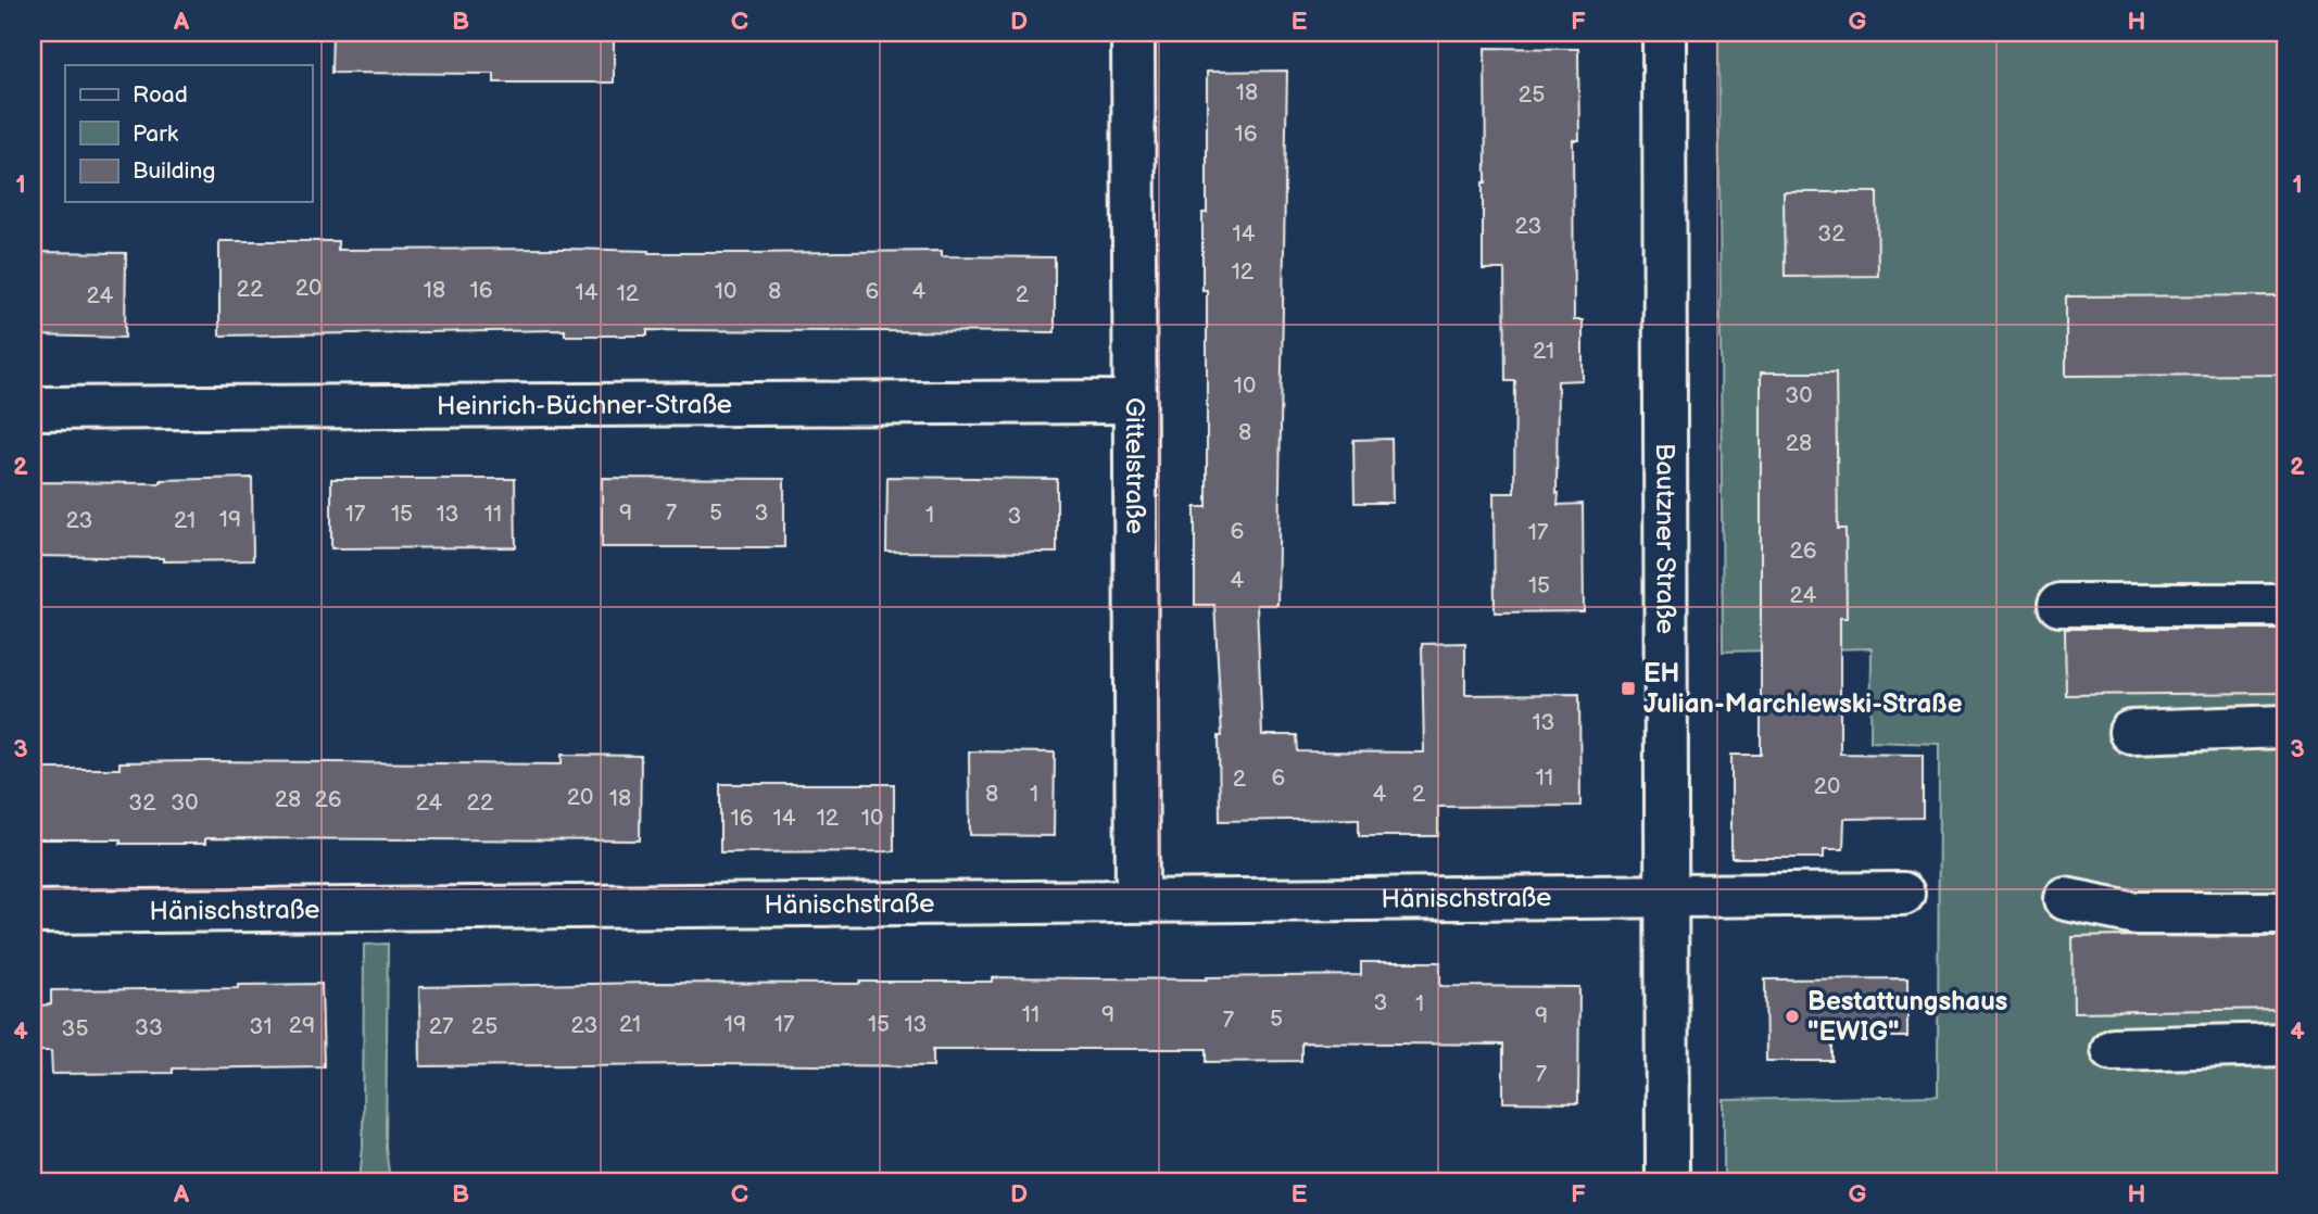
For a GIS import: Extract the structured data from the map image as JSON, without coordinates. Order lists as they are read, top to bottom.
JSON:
{
  "streets": {
    "street": [
      "Heinrich-Büchner-Straße",
      "Gittelstraße",
      "Bautzner Straße",
      "Hänischstraße"
    ]
  },
  "crossings": [
    ["Heinrich-Büchner-Straße", "Gittelstraße"],
    ["Gittelstraße", "Hänischstraße"],
    ["Bautzner Straße", "Hänischstraße"]
  ],
  "places": {
    "transit": ["EH Julian-Marchlewski-Straße"],
    "other": ["Bestattungshaus \"EWIG\""]
  },
  "house_numbers": [
    "18",
    "25",
    "16",
    "23",
    "14",
    "32",
    "12",
    "20",
    "22",
    "18",
    "16",
    "10",
    "8",
    "6",
    "4",
    "14",
    "12",
    "2",
    "24",
    "21",
    "10",
    "30",
    "8",
    "28",
    "9",
    "7",
    "5",
    "3",
    "17",
    "15",
    "13",
    "11",
    "1",
    "3",
    "19",
    "23",
    "21",
    "6",
    "17",
    "26",
    "4",
    "15",
    "24",
    "13",
    "6",
    "11",
    "2",
    "20",
    "8",
    "1",
    "4",
    "2",
    "20",
    "18",
    "28",
    "26",
    "32",
    "30",
    "24",
    "22",
    "16",
    "14",
    "12",
    "10",
    "3",
    "1",
    "11",
    "9",
    "9",
    "5",
    "7",
    "21",
    "19",
    "17",
    "15",
    "13",
    "29",
    "23",
    "31",
    "27",
    "25",
    "33",
    "35",
    "7"
  ],
  "legend": ["Road", "Park", "Building"],
  "grid": {
    "columns": [
      "A",
      "B",
      "C",
      "D",
      "E",
      "F",
      "G",
      "H"
    ],
    "rows": [
      "1",
      "2",
      "3",
      "4"
    ]
  }
}
